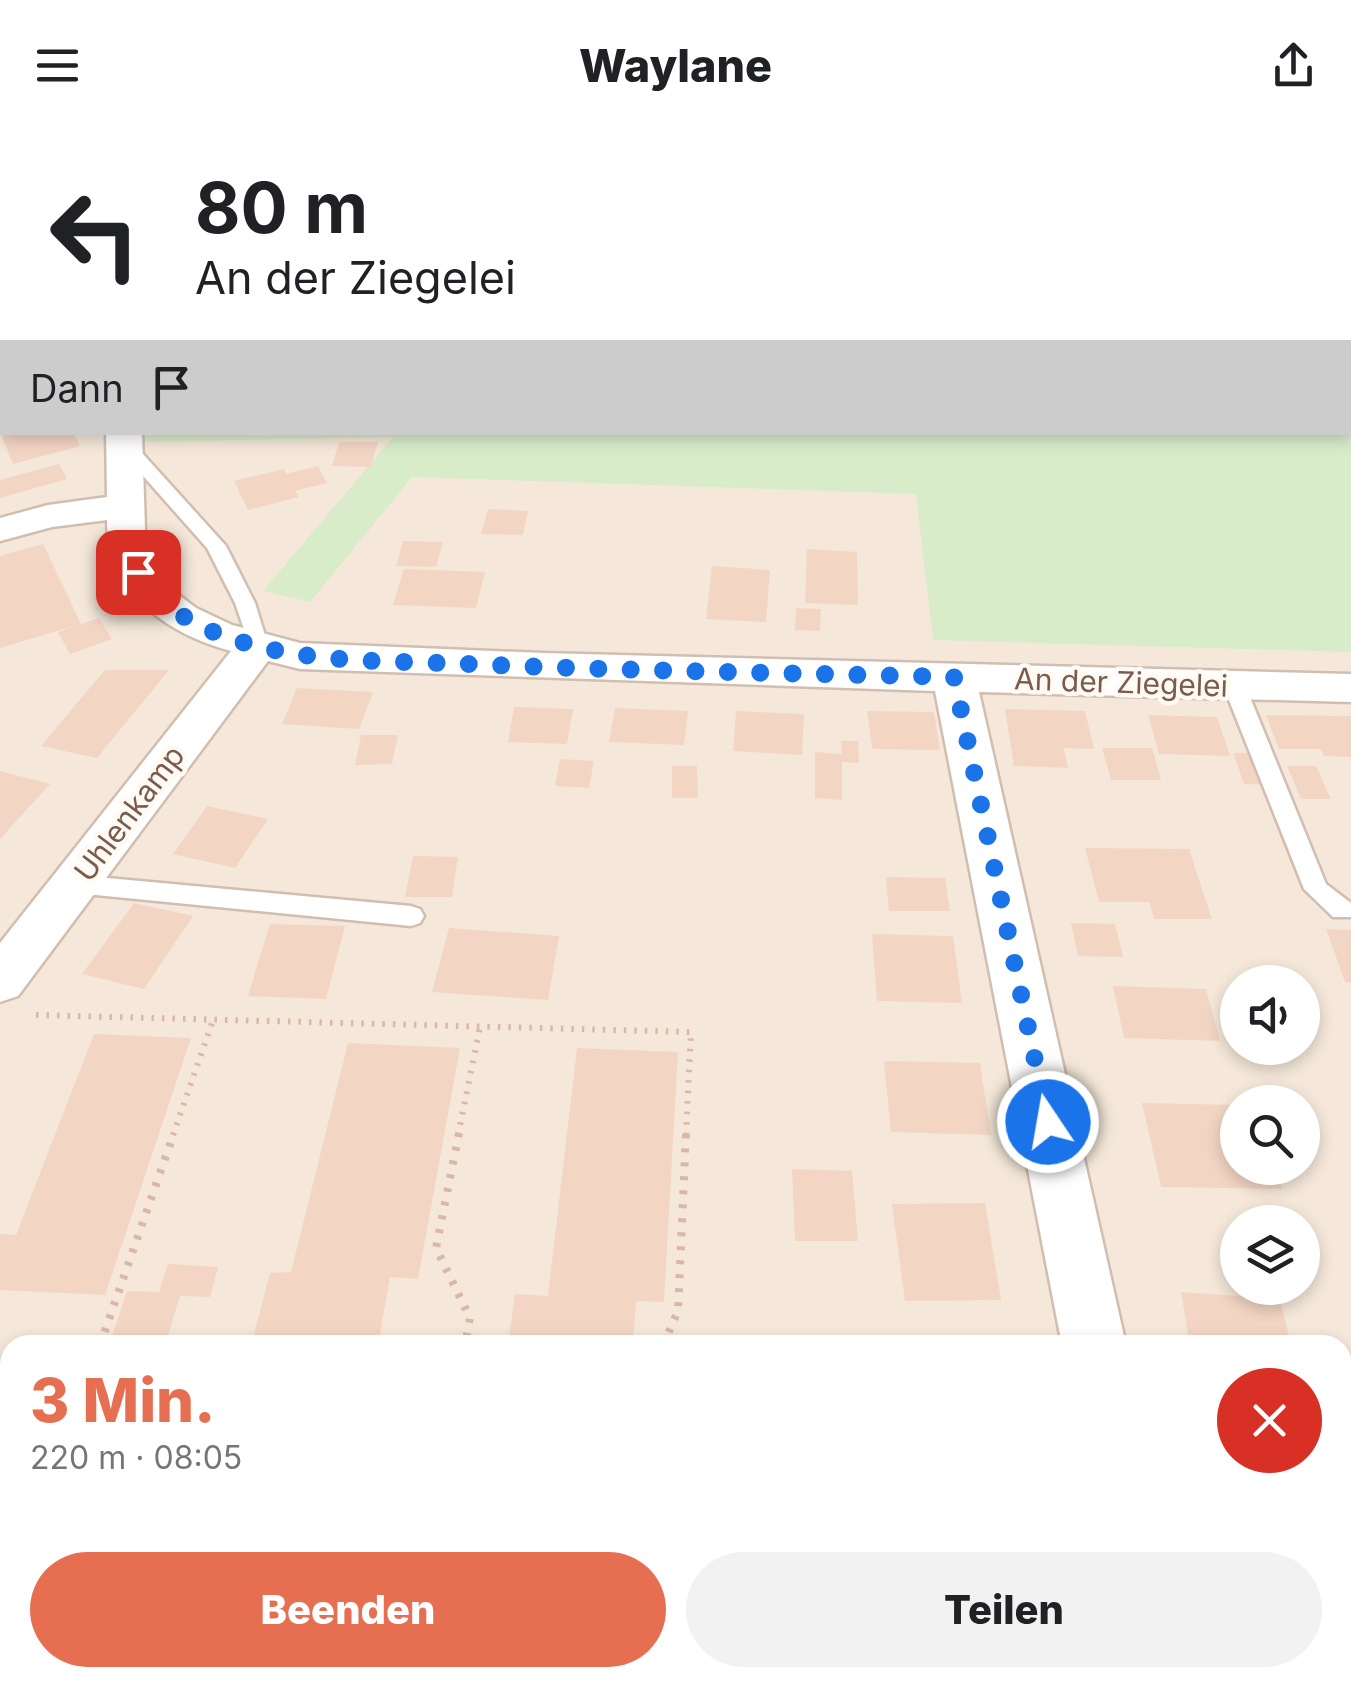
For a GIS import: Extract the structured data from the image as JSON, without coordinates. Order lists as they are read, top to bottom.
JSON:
{
  "streets": {
    "street": ["An der Ziegelei", "Uhlenkamp"]
  },
  "crossings": [
    ["An der Ziegelei", "Uhlenkamp"]
  ],
  "page": {
    "header": "Waylane",
    "turn": ["80 m", "An der Ziegelei"],
    "then": "Dann",
    "heading": ["3 Min.", "220 m · 08:05"],
    "buttons": ["Beenden", "Teilen"]
  }
}
